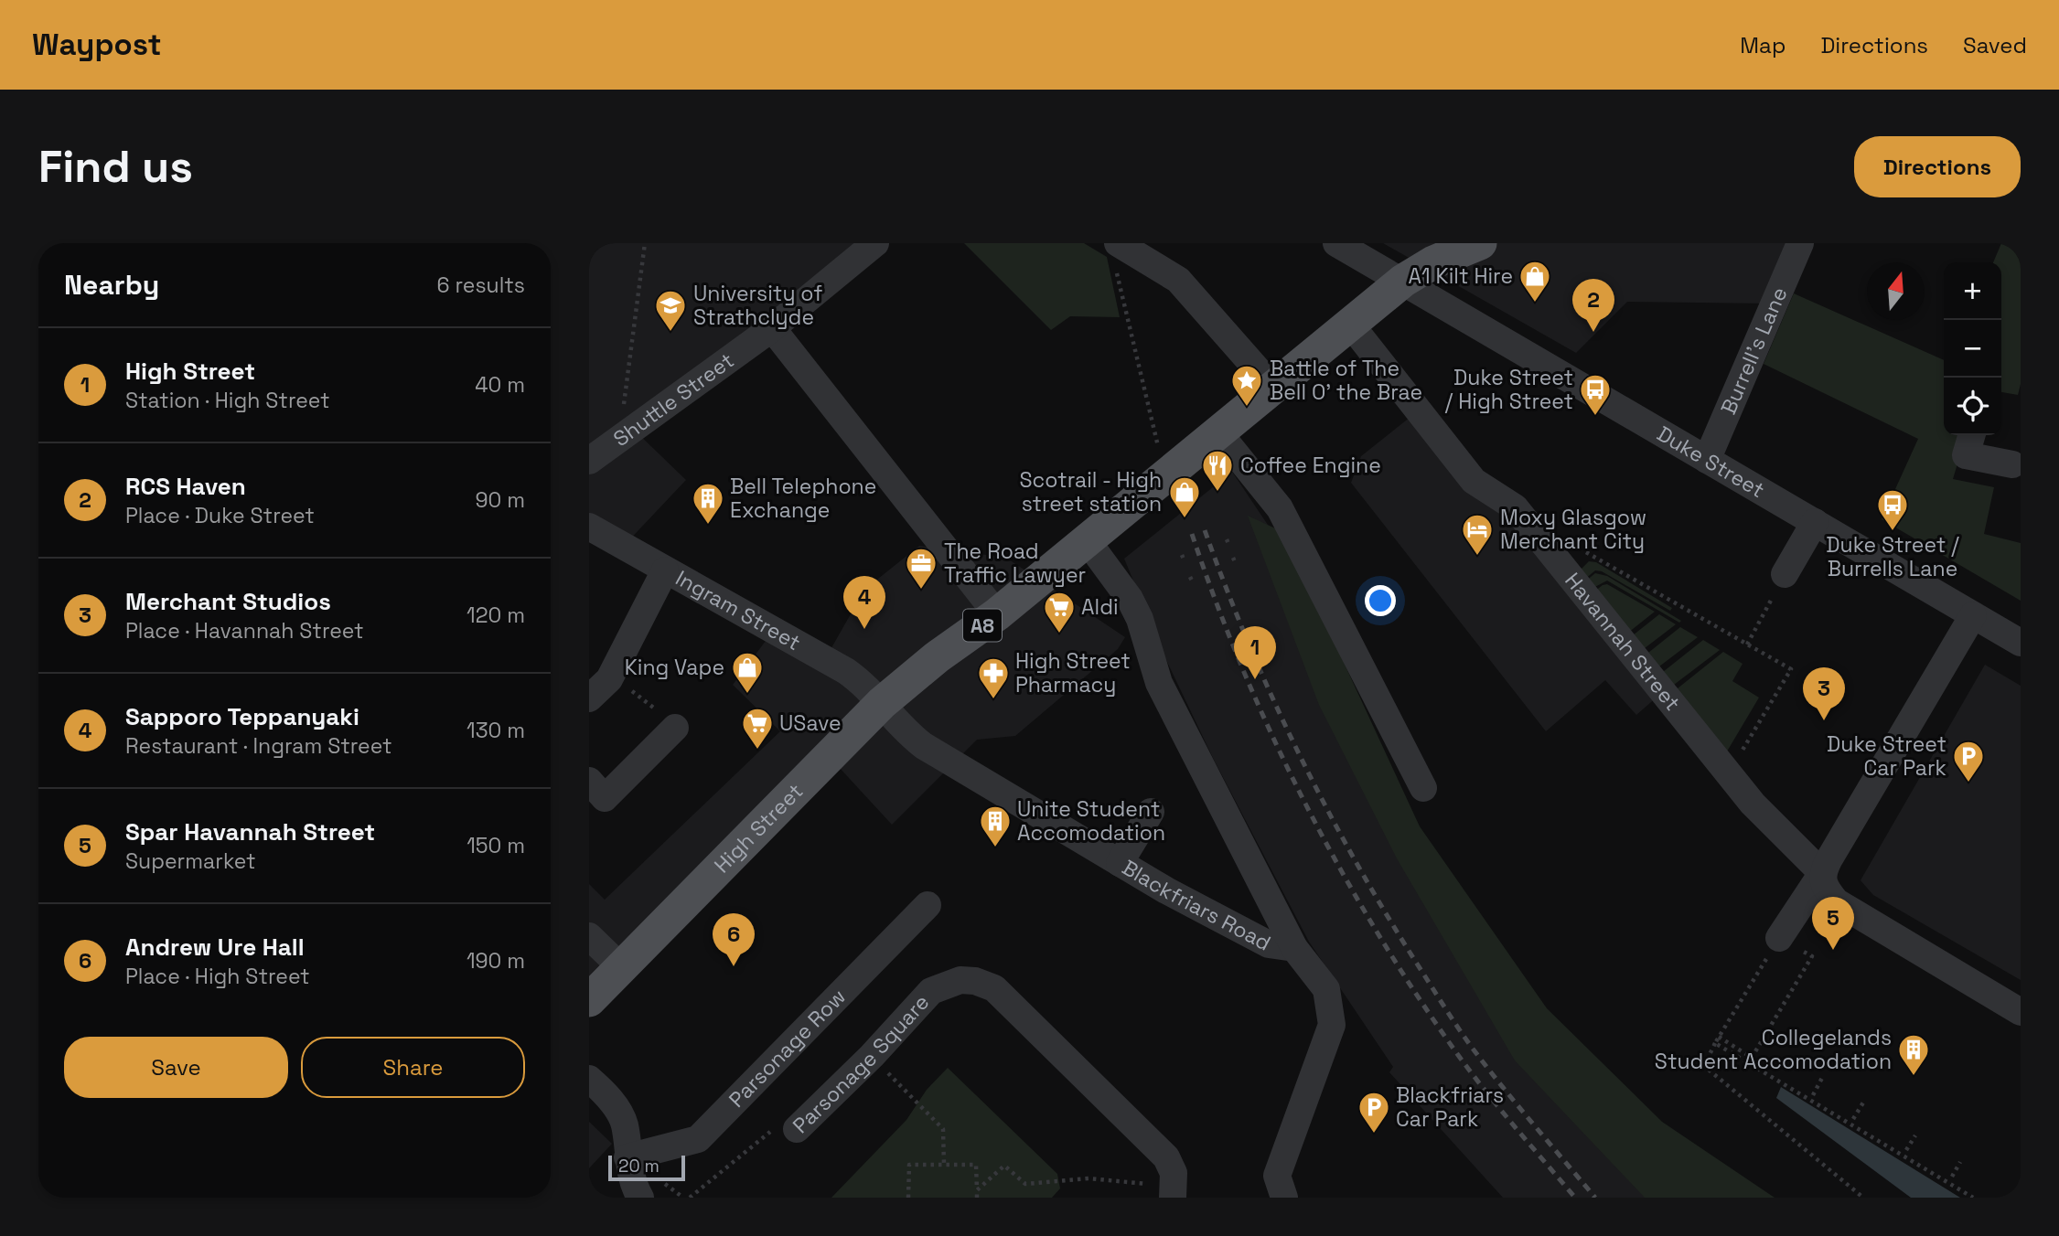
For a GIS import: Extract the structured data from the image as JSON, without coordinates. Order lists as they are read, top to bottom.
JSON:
{
  "streets": {
    "main road": ["A8", "High Street"],
    "street": [
      "Burrell's Lane",
      "Shuttle Street",
      "Duke Street",
      "Ingram Street",
      "Havannah Street",
      "Blackfriars Road",
      "Parsonage Row",
      "Parsonage Square"
    ]
  },
  "crossings": [
    ["Burrell's Lane", "Duke Street"],
    ["Duke Street", "High Street"],
    ["Ingram Street", "High Street"],
    ["Ingram Street", "Blackfriars Road"],
    ["Havannah Street", "High Street"],
    ["High Street", "Blackfriars Road"]
  ],
  "places": {
    "shop": ["A1 Kilt Hire", "Scotrail - High street station", "King Vape"],
    "school or university": ["University of Strathclyde"],
    "place": ["Battle of The Bell O' the Brae"],
    "bus stop": ["Duke Street / High Street", "Duke Street / Burrells Lane"],
    "restaurant": ["Coffee Engine"],
    "building": ["Bell Telephone Exchange", "Unite Student Accomodation", "Collegelands Student Accomodation"],
    "hotel": ["Moxy Glasgow Merchant City"],
    "office": ["The Road Traffic Lawyer"],
    "supermarket": ["Aldi", "USave"],
    "pharmacy": ["High Street Pharmacy"],
    "parking": ["Duke Street Car Park", "Blackfriars Car Park"]
  },
  "scale_bar": "20 m",
  "north": "top",
  "page": {
    "header": "Waypost",
    "nav": ["Map", "Directions", "Saved"],
    "buttons": [
      "Directions",
      ["Save", "Share"]
    ],
    "title": "Find us",
    "heading": ["Nearby", "6 results"],
    "map_buttons": ["+", "−"],
    "pins": [
      "2",
      "4",
      "1",
      "3",
      "5",
      "6"
    ],
    "list": [
      {
        "mark": "1",
        "name": "High Street",
        "note": "Station · High Street",
        "value": "40 m"
      },
      {
        "mark": "2",
        "name": "RCS Haven",
        "note": "Place · Duke Street",
        "value": "90 m"
      },
      {
        "mark": "3",
        "name": "Merchant Studios",
        "note": "Place · Havannah Street",
        "value": "120 m"
      },
      {
        "mark": "4",
        "name": "Sapporo Teppanyaki",
        "note": "Restaurant · Ingram Street",
        "value": "130 m"
      },
      {
        "mark": "5",
        "name": "Spar Havannah Street",
        "note": "Supermarket",
        "value": "150 m"
      },
      {
        "mark": "6",
        "name": "Andrew Ure Hall",
        "note": "Place · High Street",
        "value": "190 m"
      }
    ],
    "scale": "20 m"
  }
}
